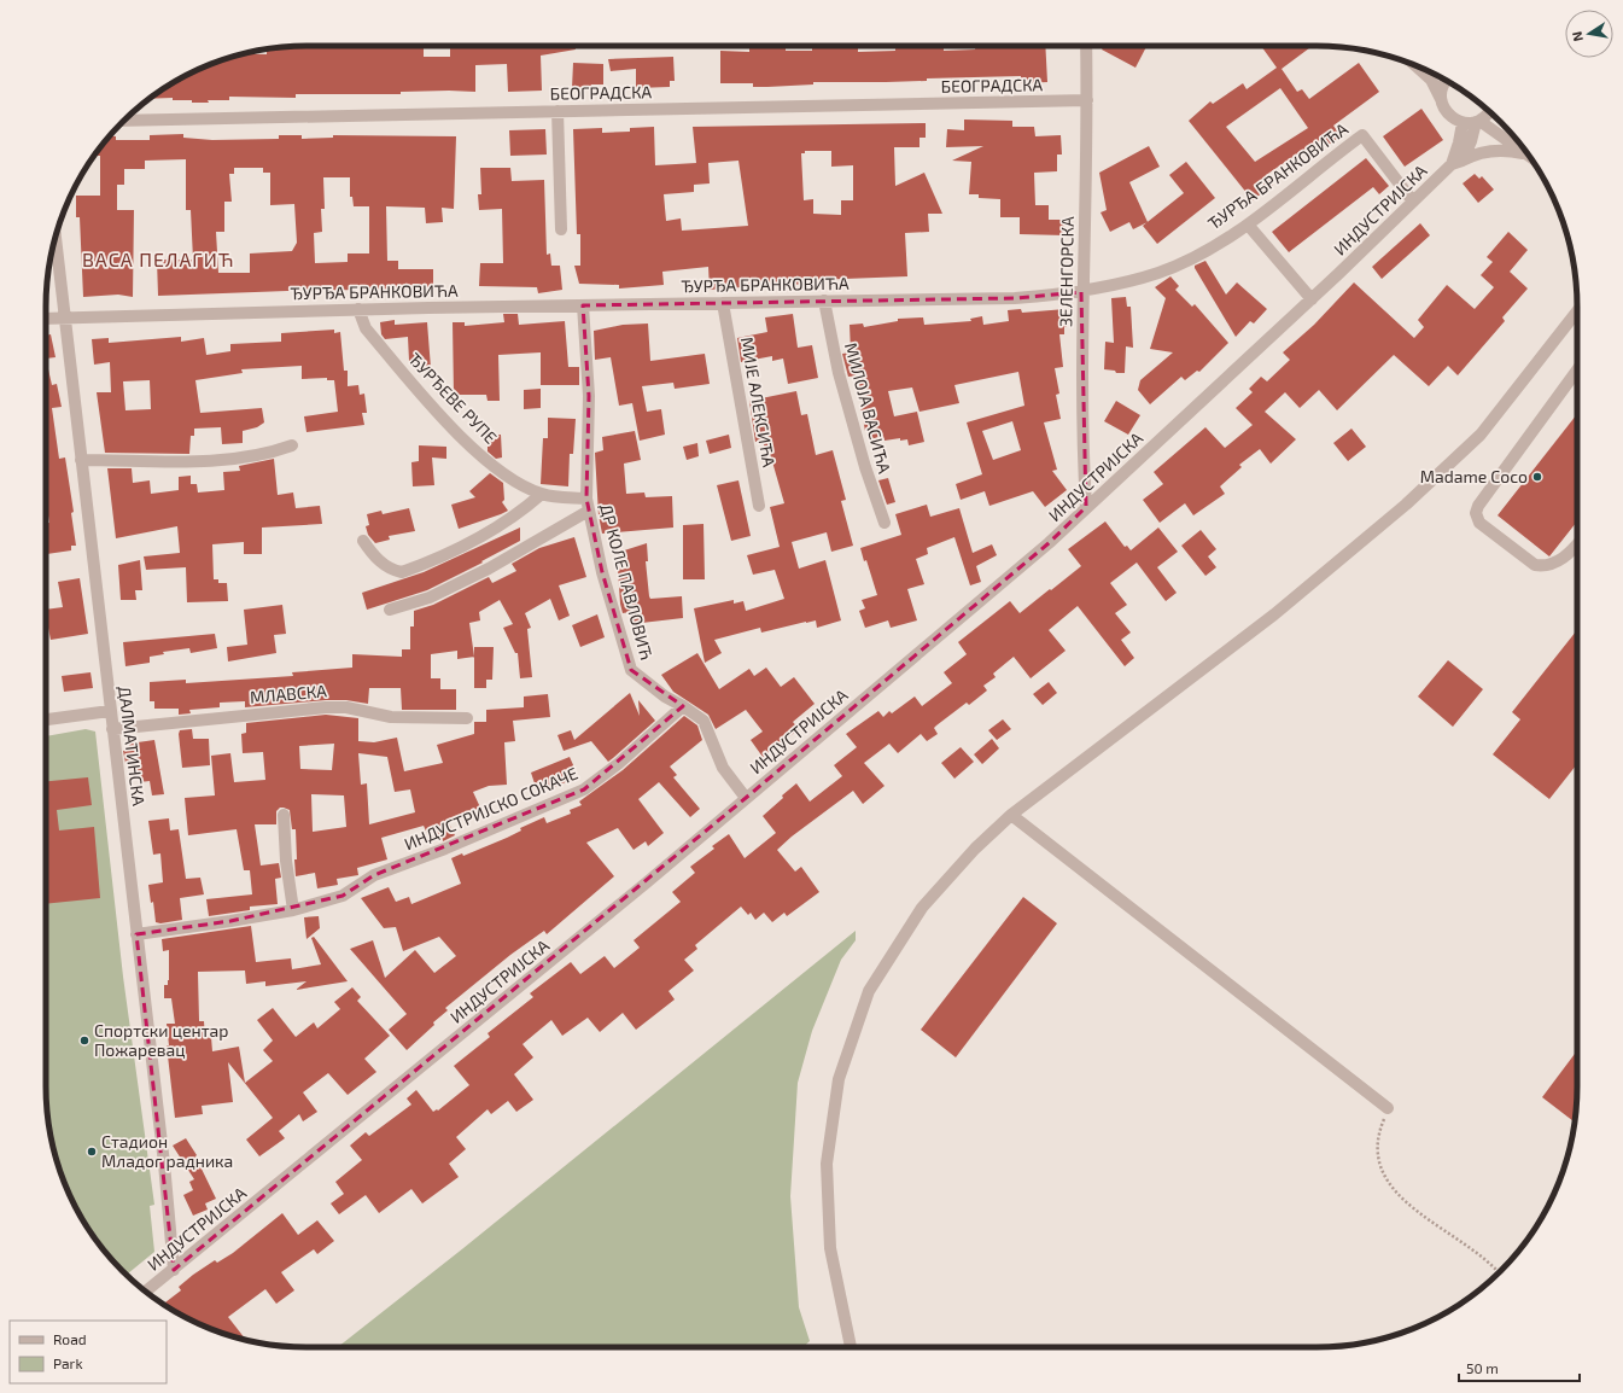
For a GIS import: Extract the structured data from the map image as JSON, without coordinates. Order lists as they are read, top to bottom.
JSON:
{
  "streets": {
    "street": [
      "БЕОГРАДСКА",
      "ЂУРЂА БРАНКОВИЋА",
      "ИНДУСТРИЈСКА",
      "ЗЕЛЕНГОРСКА",
      "ЂУРЂЕВЕ РУПЕ",
      "МИЈЕ АЛЕКСИЋА",
      "МИЛОЈА ВАСИЋА",
      "ДР КОЛЕ ПАВЛОВИЋ",
      "МЛАВСКА",
      "ДАЛМАТИНСКА",
      "ИНДУСТРИЈСКО СОКАЧЕ"
    ]
  },
  "crossings": [
    ["БЕОГРАДСКА", "ЗЕЛЕНГОРСКА"],
    ["ЂУРЂА БРАНКОВИЋА", "ИНДУСТРИЈСКА"],
    ["ЂУРЂА БРАНКОВИЋА", "ЗЕЛЕНГОРСКА"],
    ["ЂУРЂА БРАНКОВИЋА", "ЂУРЂЕВЕ РУПЕ"],
    ["ЂУРЂА БРАНКОВИЋА", "МИЈЕ АЛЕКСИЋА"],
    ["ЂУРЂА БРАНКОВИЋА", "МИЛОЈА ВАСИЋА"],
    ["ЂУРЂА БРАНКОВИЋА", "ДАЛМАТИНСКА"],
    ["ИНДУСТРИЈСКА", "ЗЕЛЕНГОРСКА"],
    ["ИНДУСТРИЈСКА", "ДР КОЛЕ ПАВЛОВИЋ"],
    ["ИНДУСТРИЈСКА", "ДАЛМАТИНСКА"],
    ["ЂУРЂЕВЕ РУПЕ", "ДР КОЛЕ ПАВЛОВИЋ"],
    ["ДР КОЛЕ ПАВЛОВИЋ", "ИНДУСТРИЈСКО СОКАЧЕ"],
    ["МЛАВСКА", "ДАЛМАТИНСКА"],
    ["ДАЛМАТИНСКА", "ИНДУСТРИЈСКО СОКАЧЕ"]
  ],
  "districts": ["ВАСА ПЕЛАГИЋ"],
  "places": ["Madame Coco", "Спортски центар Пожаревац", "Стадион Младог радника"],
  "legend": ["Road", "Park"],
  "scale_bar": "50 m",
  "north": "left"
}
